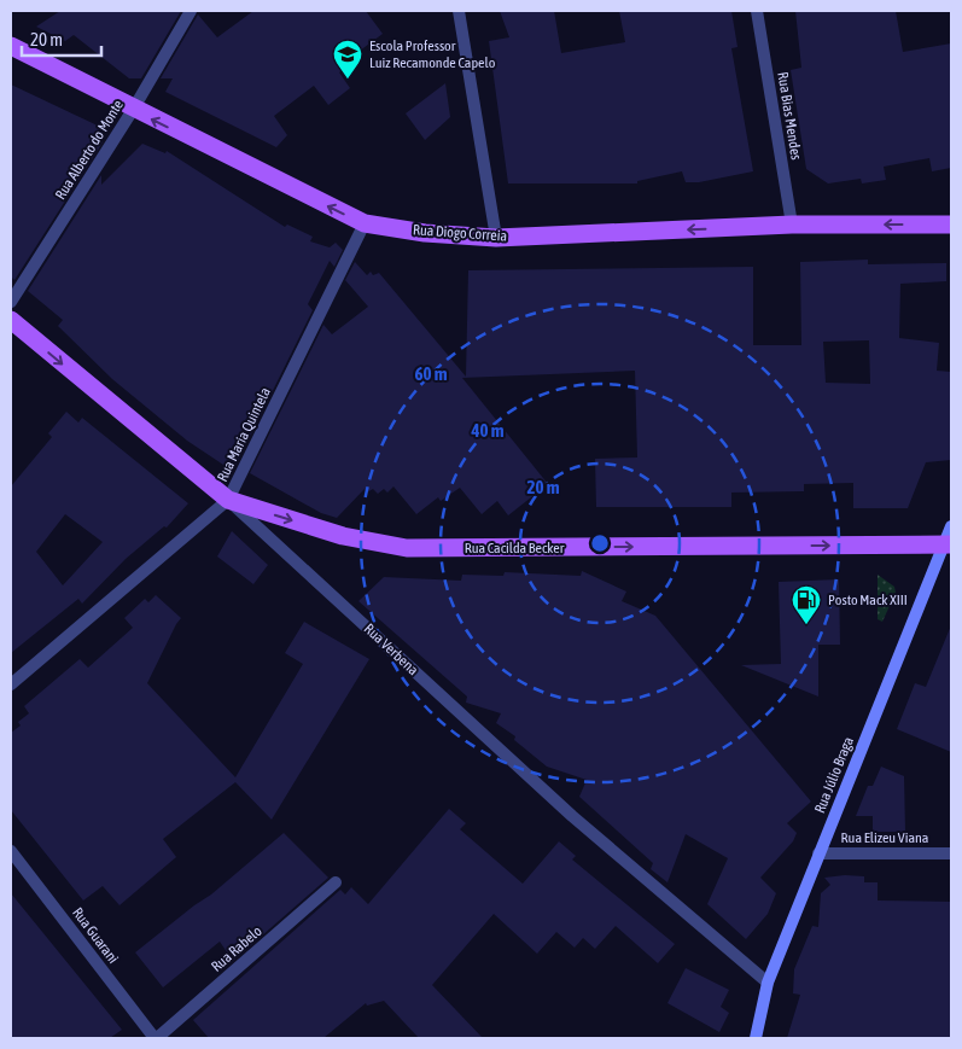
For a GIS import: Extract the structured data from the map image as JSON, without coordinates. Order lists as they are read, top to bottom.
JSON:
{
  "streets": {
    "main road": ["Rua Diogo Correia", "Rua Cacilda Becker", "Rua Verbena"],
    "street": [
      "Rua Bias Mendes",
      "Rua Alberto do Monte",
      "Rua Maria Quintela",
      "Rua Júlio Braga",
      "Rua Elizeu Viana",
      "Rua Guarani",
      "Rua Rabelo"
    ]
  },
  "crossings": [
    ["Rua Bias Mendes", "Rua Diogo Correia"],
    ["Rua Alberto do Monte", "Rua Diogo Correia"],
    ["Rua Diogo Correia", "Rua Maria Quintela"],
    ["Rua Maria Quintela", "Rua Cacilda Becker"],
    ["Rua Maria Quintela", "Rua Verbena"],
    ["Rua Cacilda Becker", "Rua Verbena"],
    ["Rua Cacilda Becker", "Rua Júlio Braga"],
    ["Rua Verbena", "Rua Júlio Braga"],
    ["Rua Júlio Braga", "Rua Elizeu Viana"],
    ["Rua Guarani", "Rua Rabelo"]
  ],
  "one_way": ["Rua Diogo Correia", "Rua Cacilda Becker"],
  "places": {
    "school or university": ["Escola Professor Luiz Recamonde Capelo"],
    "fuel station": ["Posto Mack XIII"]
  },
  "scale_bar": "20 m",
  "rings": ["60 m", "40 m", "20 m"]
}
